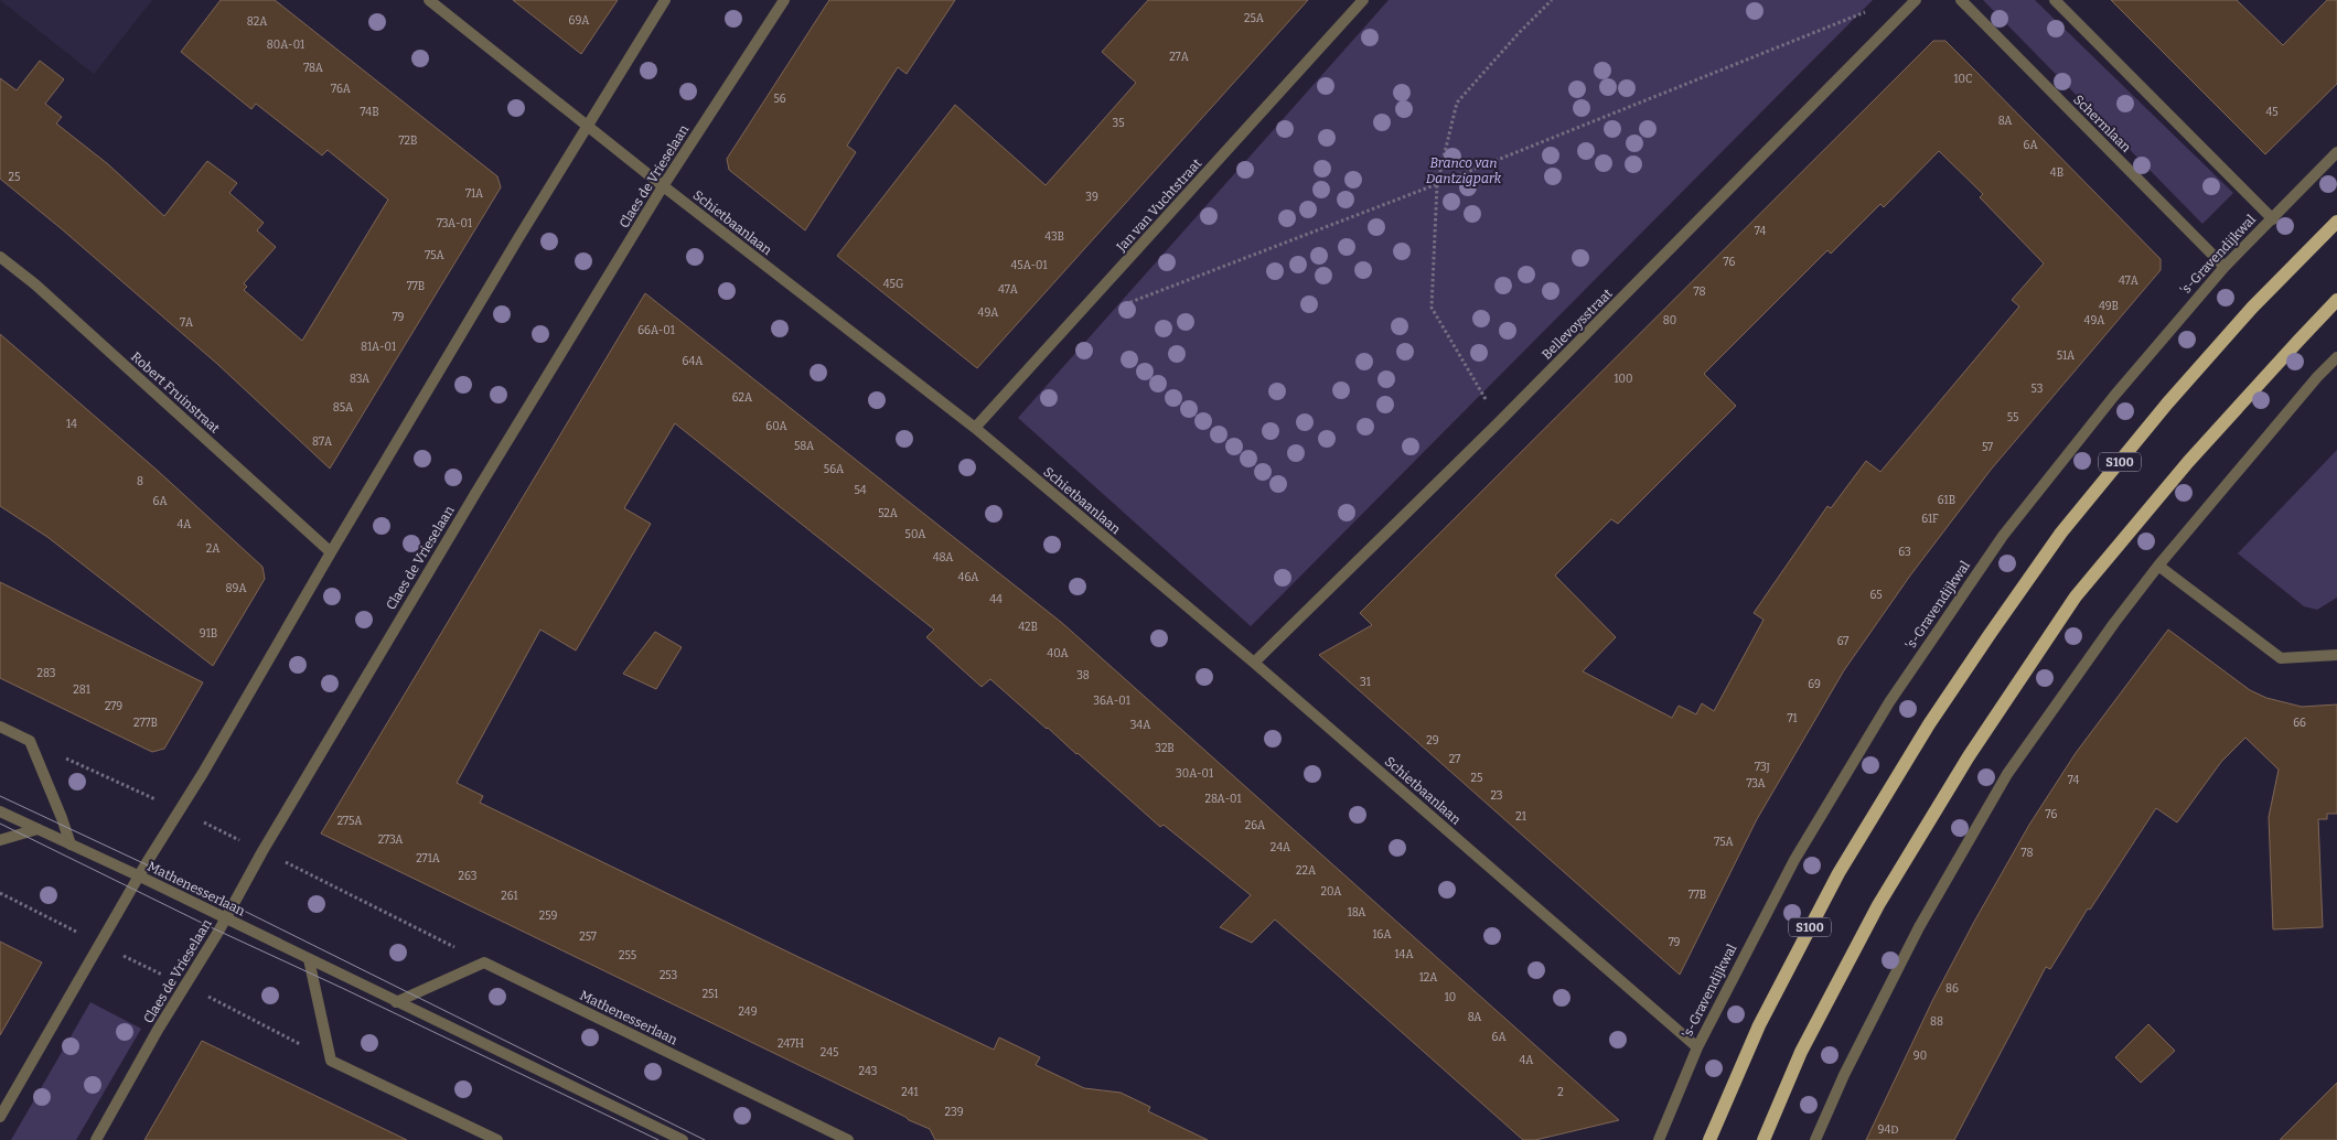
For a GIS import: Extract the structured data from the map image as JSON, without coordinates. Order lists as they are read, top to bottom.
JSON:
{
  "streets": {
    "main road": ["S100"],
    "street": [
      "Schermlaan",
      "Claes de Vrieselaan",
      "Jan van Vuchtstraat",
      "Schietbaanlaan",
      "'s-Gravendijkwal",
      "Bellevoysstraat",
      "Robert Fruinstraat",
      "Mathenesserlaan"
    ]
  },
  "crossings": [
    ["Schermlaan", "'s-Gravendijkwal"],
    ["Claes de Vrieselaan", "Schietbaanlaan"],
    ["Claes de Vrieselaan", "Mathenesserlaan"],
    ["Jan van Vuchtstraat", "Schietbaanlaan"],
    ["Schietbaanlaan", "'s-Gravendijkwal"],
    ["Schietbaanlaan", "Bellevoysstraat"]
  ],
  "parks": ["Branco van Dantzigpark"],
  "house_numbers": [
    "25A",
    "69A",
    "82A",
    "80A-01",
    "27A",
    "78A",
    "10C",
    "76A",
    "56",
    "74B",
    "45",
    "8A",
    "35",
    "72B",
    "6A",
    "4B",
    "25",
    "71A",
    "39",
    "73A-01",
    "74",
    "43B",
    "75A",
    "76",
    "45A-01",
    "47A",
    "45G",
    "77B",
    "47A",
    "78",
    "49B",
    "49A",
    "79",
    "80",
    "49A",
    "7A",
    "66A-01",
    "81A-01",
    "51A",
    "64A",
    "83A",
    "100",
    "53",
    "62A",
    "85A",
    "55",
    "14",
    "60A",
    "87A",
    "58A",
    "57",
    "56A",
    "8",
    "54",
    "61B",
    "6A",
    "52A",
    "61F",
    "4A",
    "50A",
    "2A",
    "63",
    "48A",
    "46A",
    "89A",
    "65",
    "44",
    "42B",
    "91B",
    "67",
    "40A",
    "283",
    "38",
    "31",
    "69",
    "281",
    "36A-01",
    "279",
    "71",
    "277B",
    "66",
    "34A",
    "29",
    "32B",
    "27",
    "73J",
    "30A-01",
    "25",
    "74",
    "73A",
    "23",
    "28A-01",
    "76",
    "21",
    "275A",
    "26A",
    "273A",
    "75A",
    "24A",
    "78",
    "271A",
    "22A",
    "263",
    "20A",
    "77B",
    "261",
    "18A",
    "259",
    "16A",
    "257",
    "79",
    "14A",
    "255",
    "253",
    "12A",
    "86",
    "251",
    "10",
    "249",
    "8A",
    "88",
    "6A",
    "247H",
    "245",
    "90",
    "4A",
    "243",
    "241",
    "2",
    "239",
    "94D"
  ]
}
